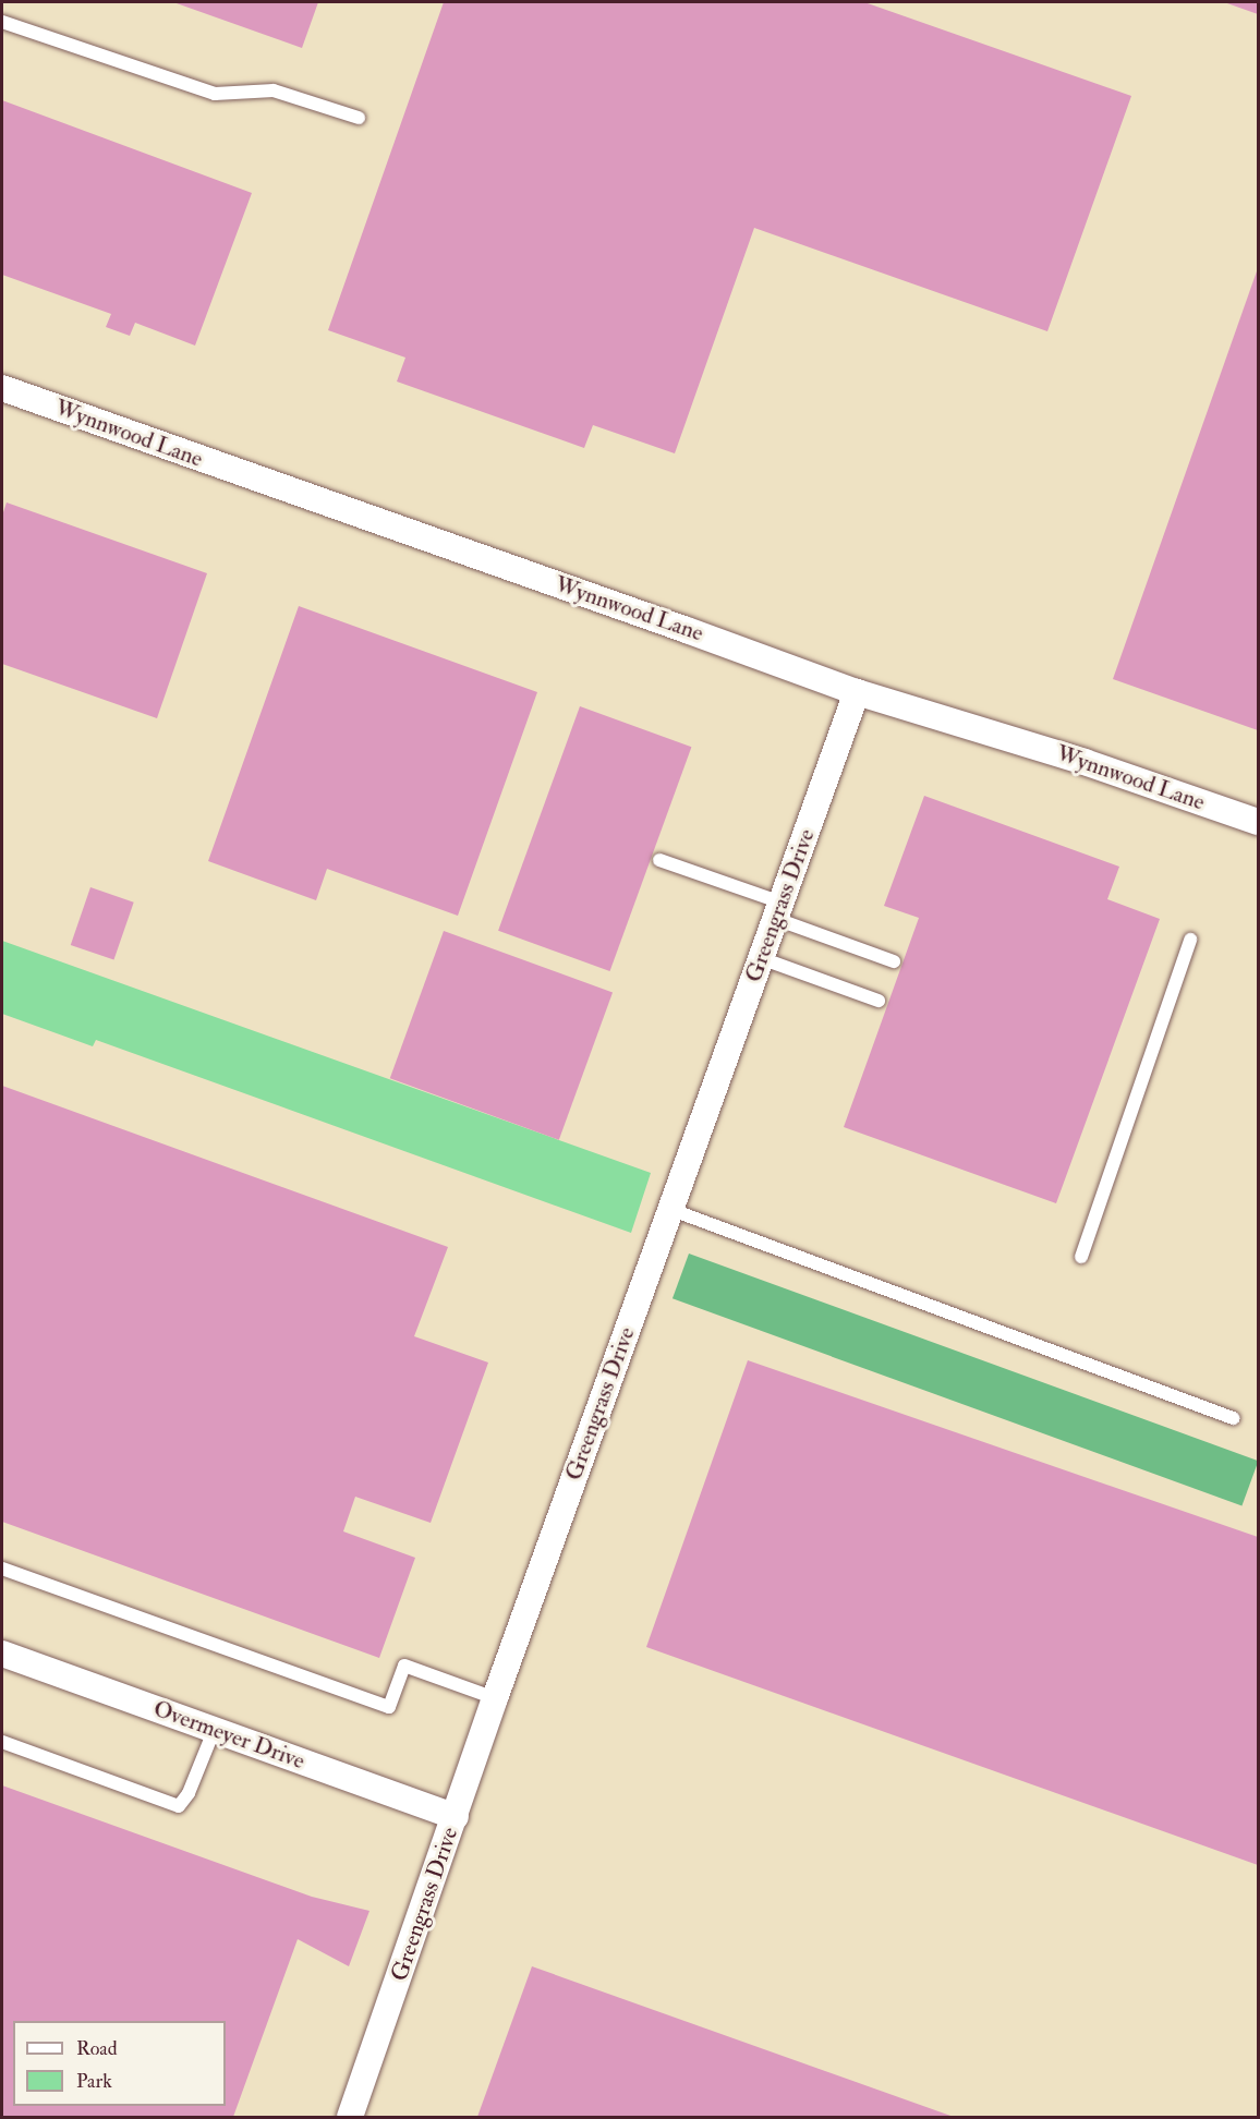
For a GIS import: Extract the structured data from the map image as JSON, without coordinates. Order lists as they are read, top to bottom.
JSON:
{
  "streets": {
    "street": ["Wynnwood Lane", "Greengrass Drive", "Overmeyer Drive"]
  },
  "crossings": [
    ["Wynnwood Lane", "Greengrass Drive"],
    ["Greengrass Drive", "Overmeyer Drive"]
  ],
  "legend": ["Road", "Park"]
}
